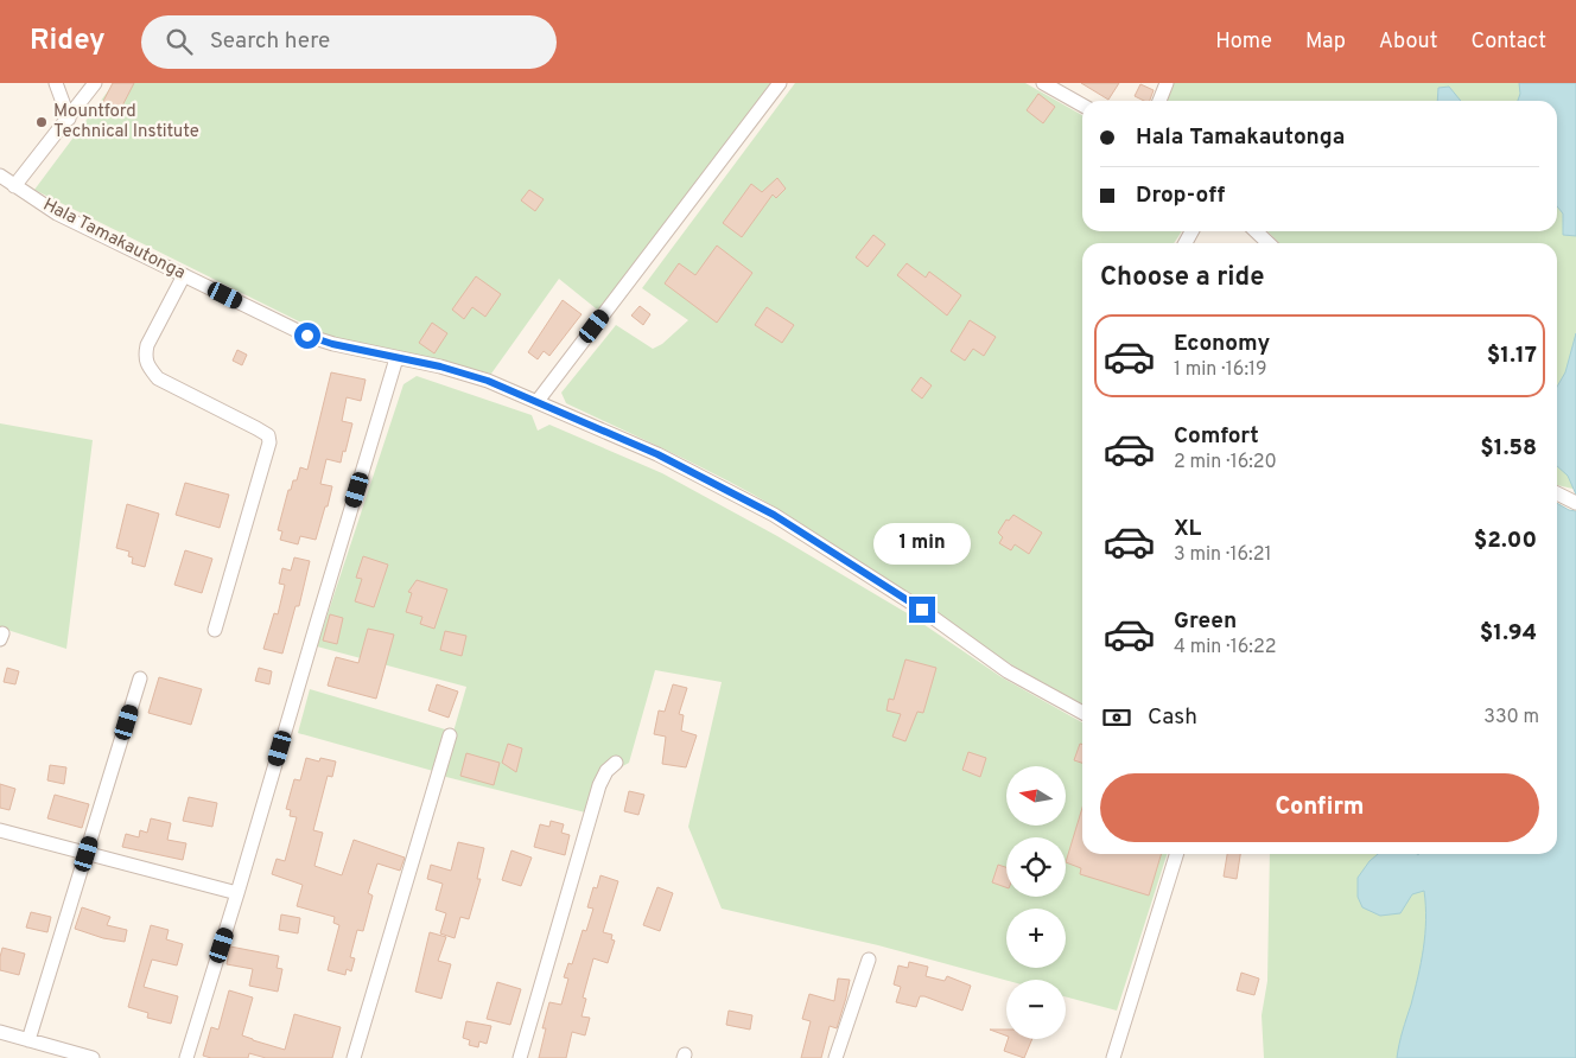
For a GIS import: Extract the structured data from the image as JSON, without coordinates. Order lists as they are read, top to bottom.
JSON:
{
  "streets": {
    "street": ["Hala Tamakautonga"]
  },
  "places": ["Mountford Technical Institute"],
  "north": "left",
  "page": {
    "header": "Ridey",
    "search": "Search here",
    "nav": [
      "Home",
      "Map",
      "About",
      "Contact"
    ],
    "banner": ["Hala Tamakautonga", "Drop-off"],
    "heading": "Choose a ride",
    "list": [
      {
        "name": "Economy",
        "note": "1 min · 16:19",
        "value": "$1.17"
      },
      {
        "name": "Comfort",
        "note": "2 min · 16:20",
        "value": "$1.58"
      },
      {
        "name": "XL",
        "note": "3 min · 16:21",
        "value": "$2.00"
      },
      {
        "name": "Green",
        "note": "4 min · 16:22",
        "value": "$1.94"
      }
    ],
    "bubble": "1 min",
    "pay": ["Cash", "330 m"],
    "buttons": "Confirm",
    "map_buttons": ["+", "−"]
  }
}
